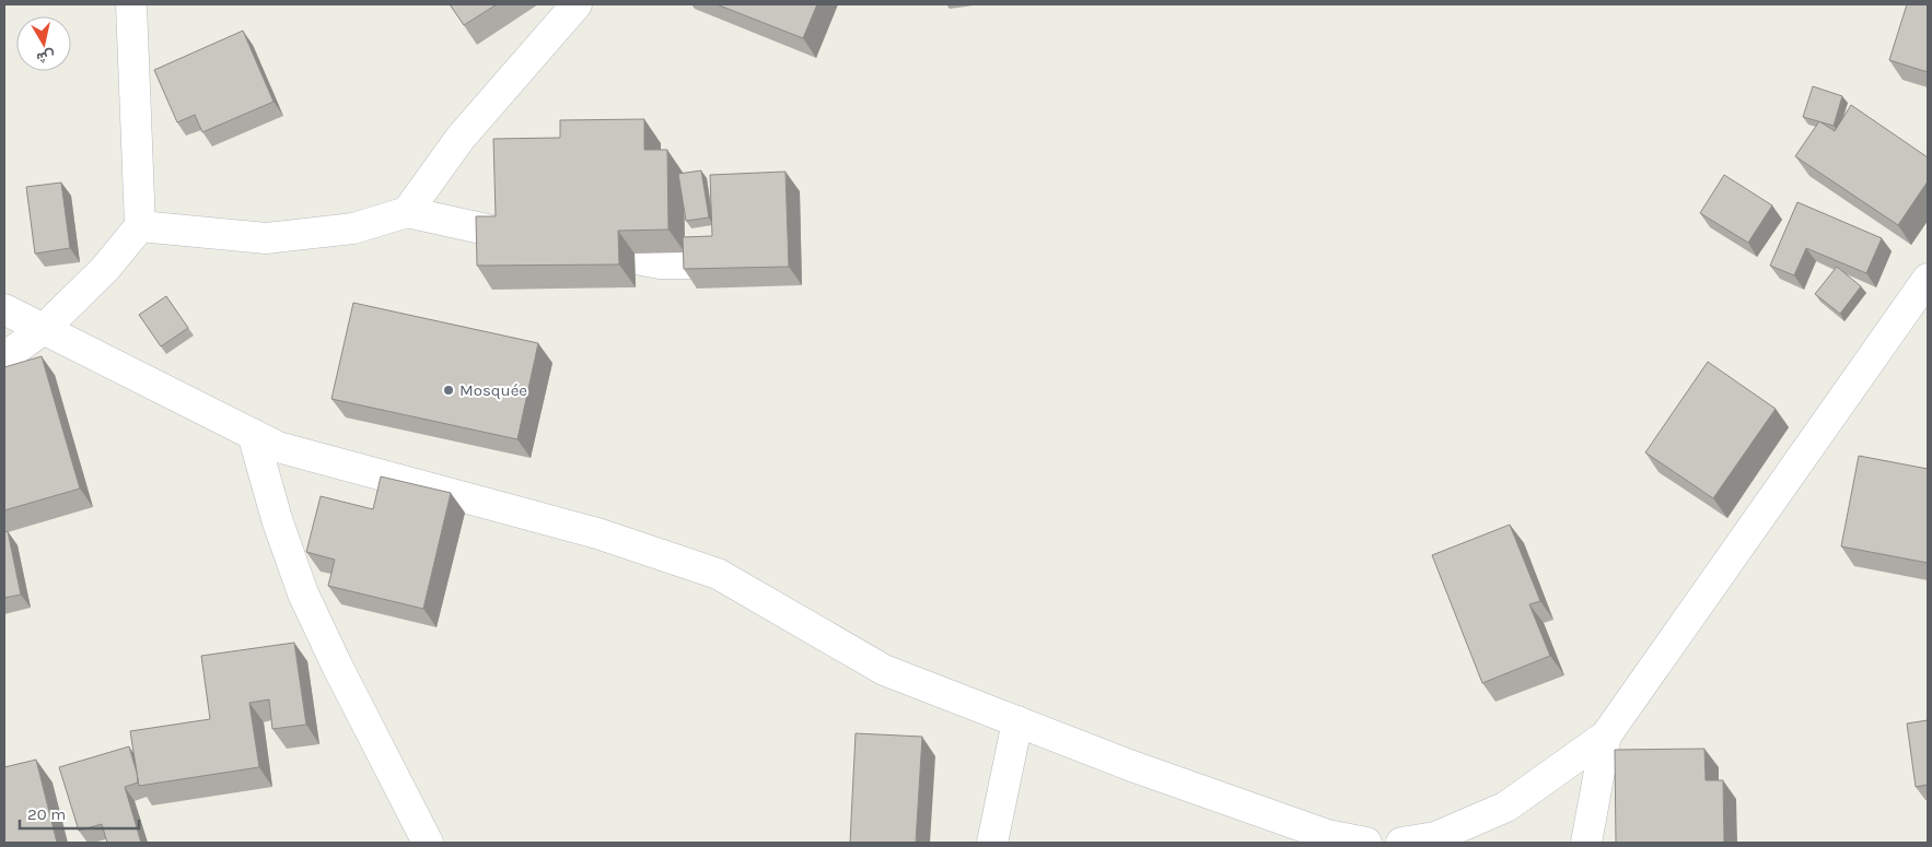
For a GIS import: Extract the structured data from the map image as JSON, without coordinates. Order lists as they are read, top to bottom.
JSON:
{
  "places": ["Mosquée"],
  "scale_bar": "20 m",
  "north": "bottom"
}
